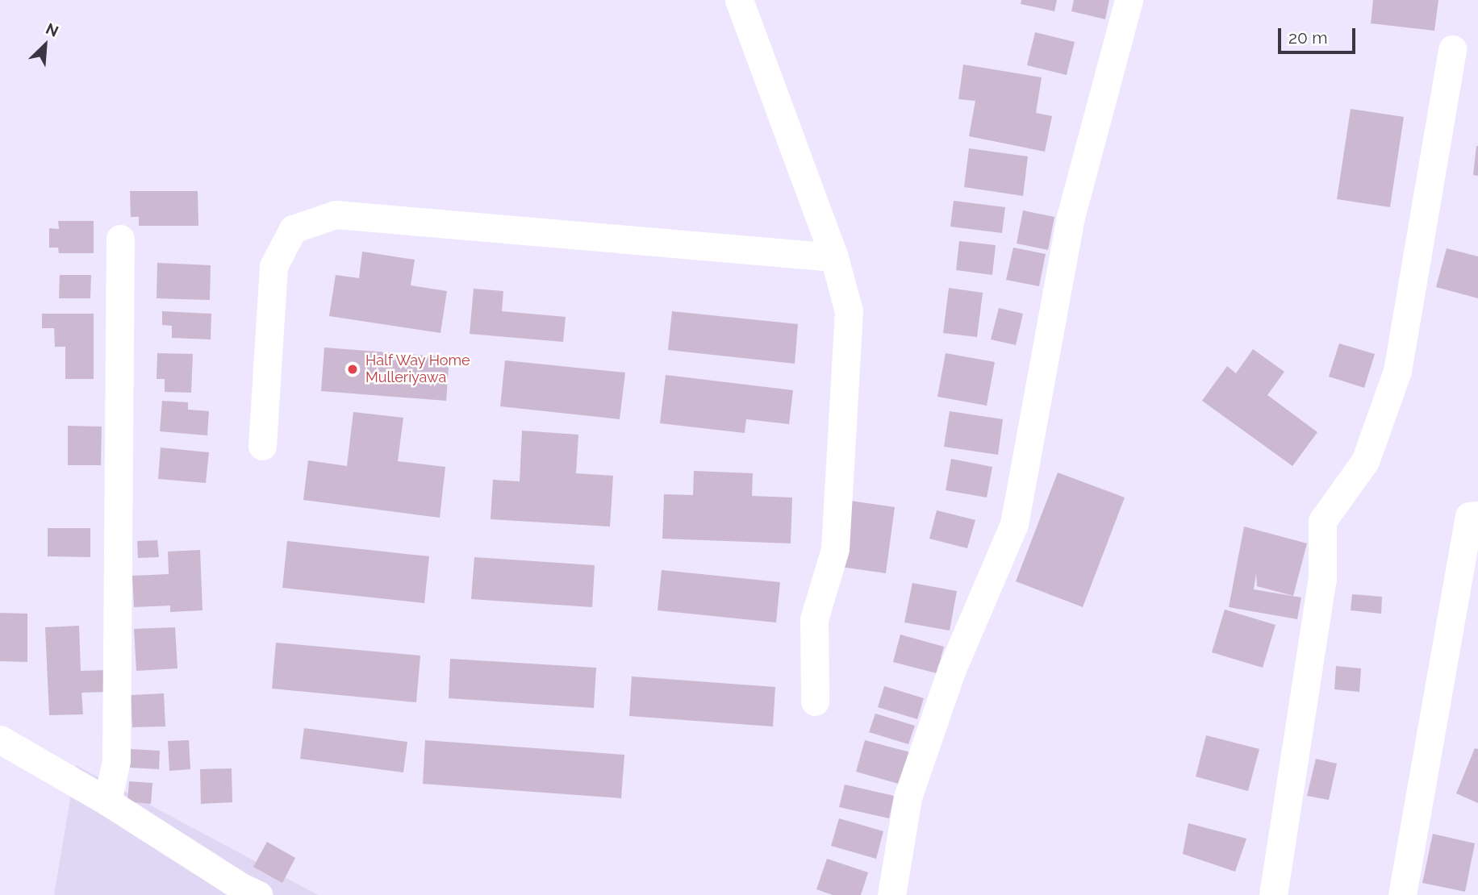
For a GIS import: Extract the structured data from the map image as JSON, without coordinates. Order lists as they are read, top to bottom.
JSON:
{
  "places": ["Half Way Home Mulleriyawa"],
  "scale_bar": "20 m",
  "north": "top right"
}
